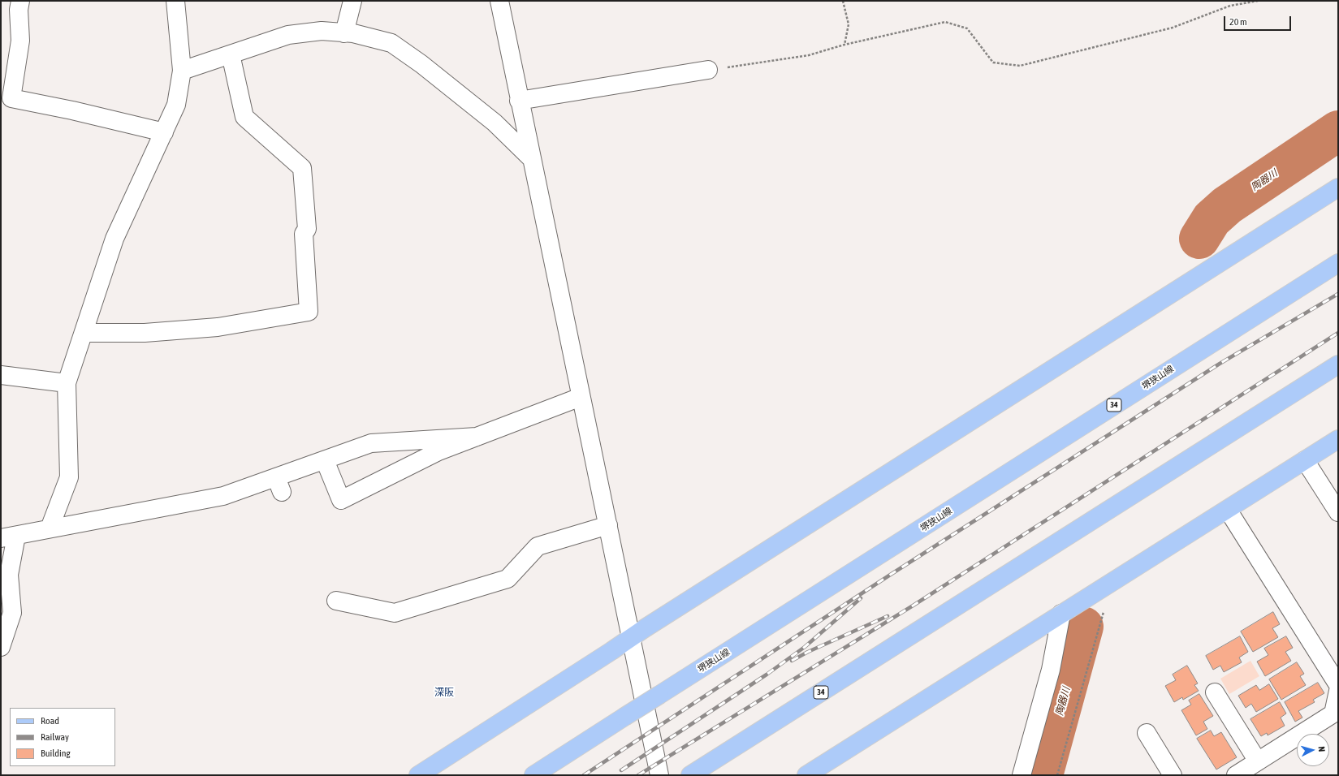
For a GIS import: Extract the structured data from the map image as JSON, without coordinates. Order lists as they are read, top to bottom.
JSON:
{
  "streets": {
    "main road": ["堺狭山線", "34"]
  },
  "districts": ["深阪"],
  "water": ["陶器川"],
  "legend": ["Road", "Railway", "Building"],
  "scale_bar": "20 m",
  "north": "right"
}
